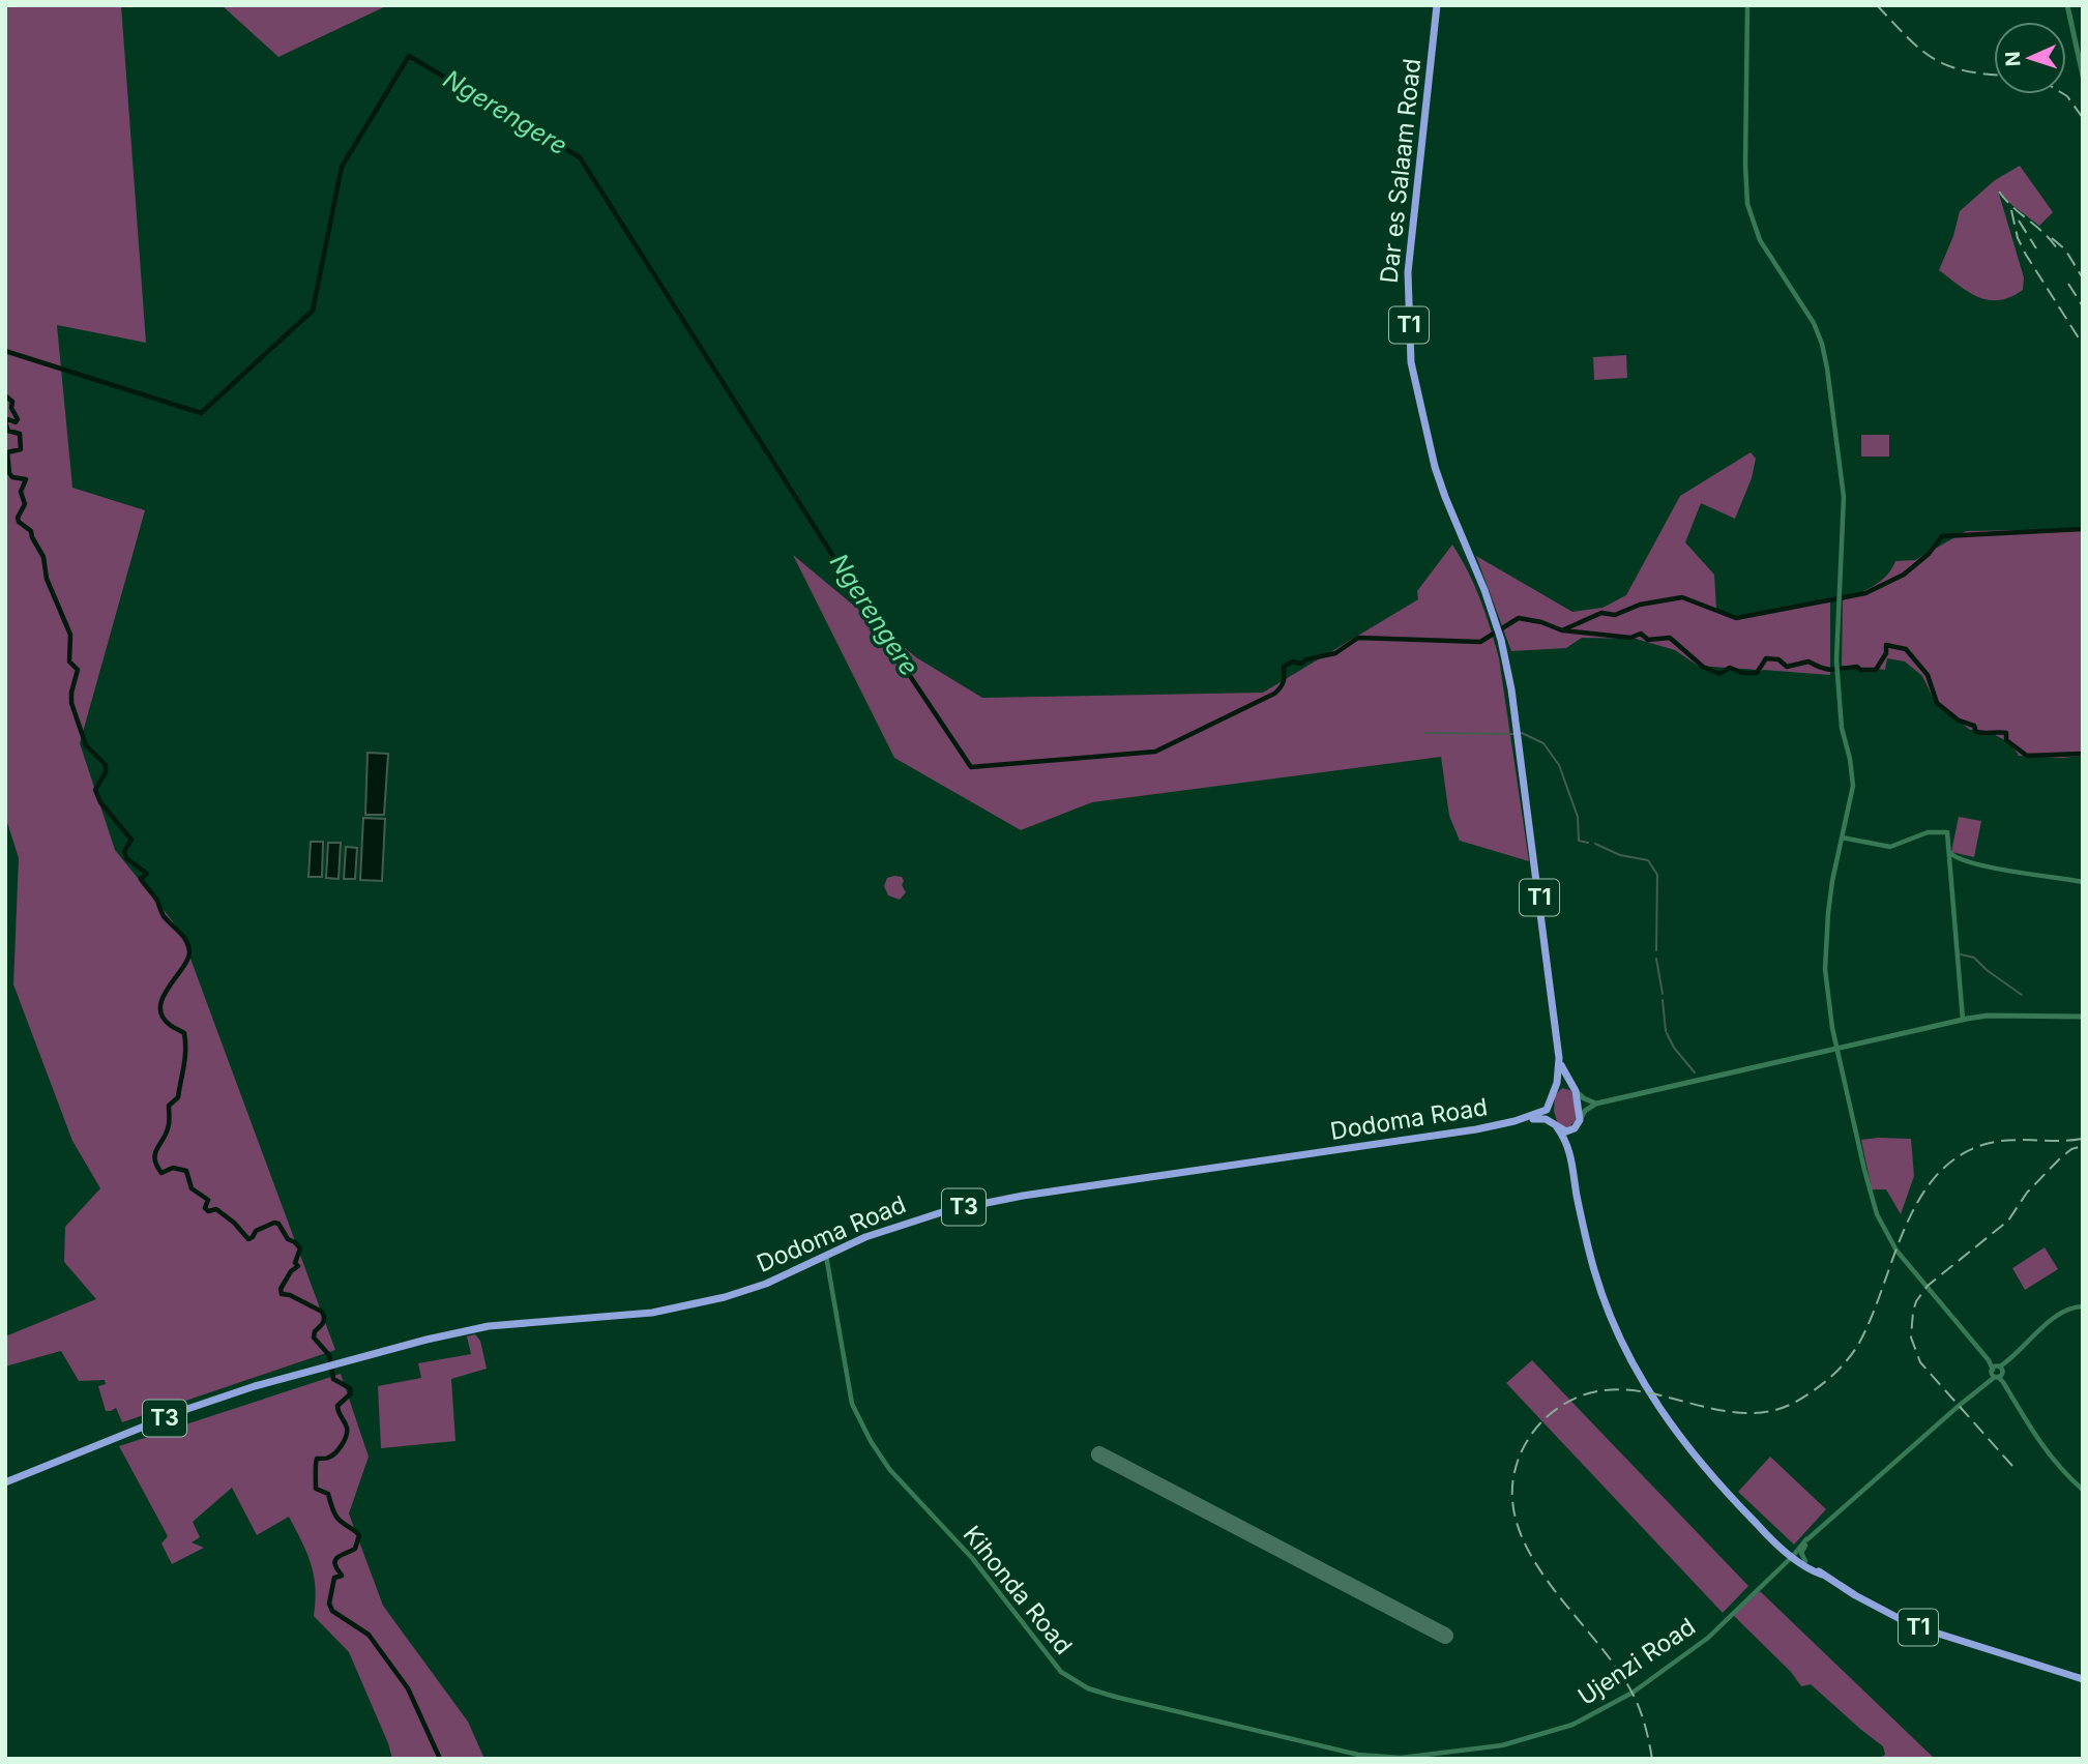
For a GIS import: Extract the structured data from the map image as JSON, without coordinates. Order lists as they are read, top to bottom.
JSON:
{
  "streets": {
    "highway": [
      "Dar es Salaam Road",
      "T1",
      "Dodoma Road",
      "T3"
    ],
    "street": ["Kihonda Road", "Ujenzi Road"]
  },
  "crossings": [
    ["Dar es Salaam Road", "T1"],
    ["T1", "Dodoma Road"],
    ["T1", "Ujenzi Road"],
    ["Dodoma Road", "Kihonda Road"],
    ["Kihonda Road", "Ujenzi Road"]
  ],
  "water": ["Ngerengere"],
  "north": "left"
}
